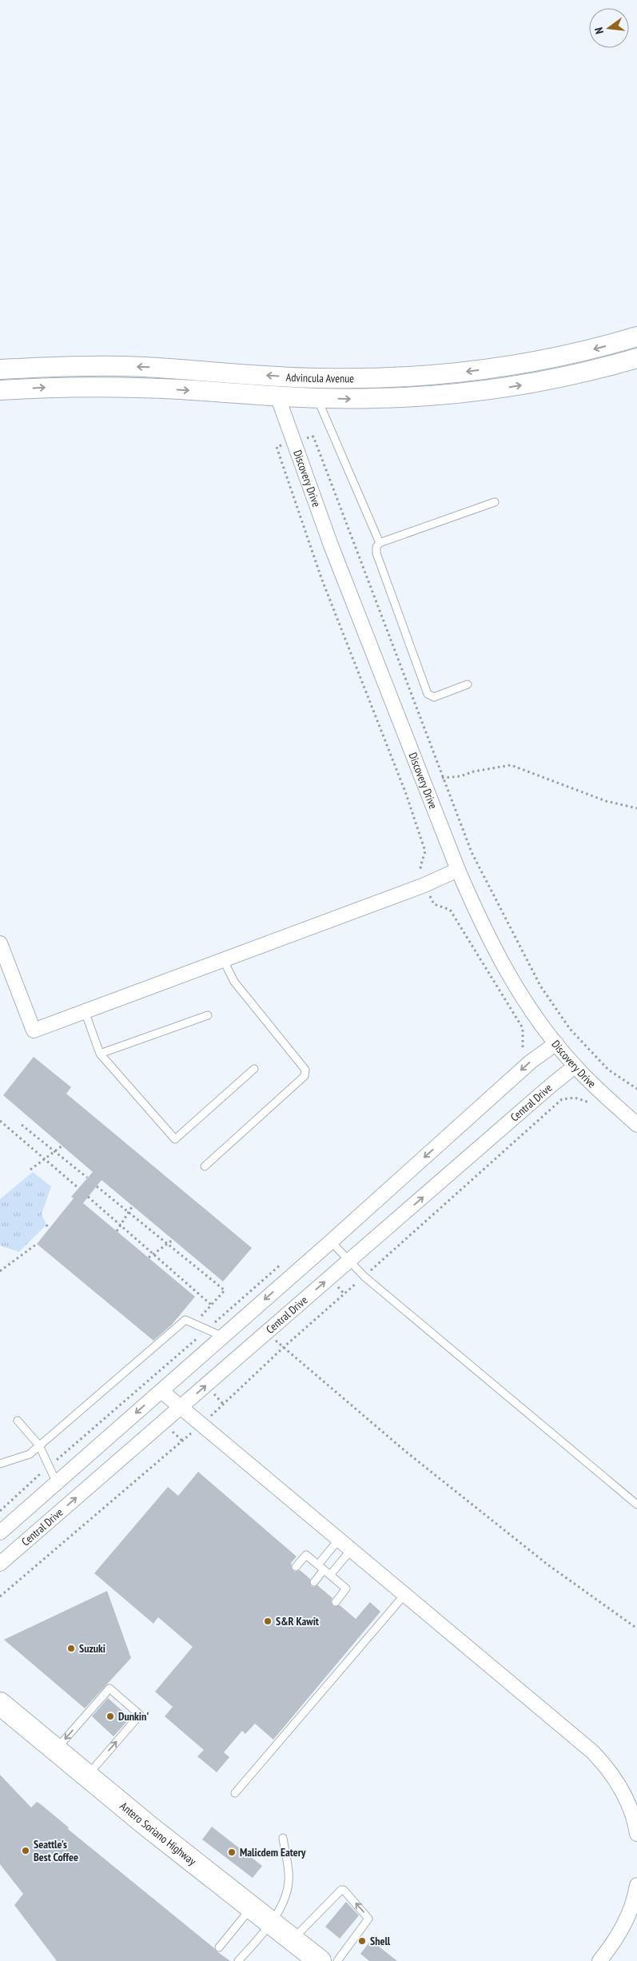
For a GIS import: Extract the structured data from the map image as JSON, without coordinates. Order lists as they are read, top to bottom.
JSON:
{
  "streets": {
    "main road": ["Advincula Avenue", "Antero Soriano Highway"],
    "street": ["Discovery Drive", "Central Drive"]
  },
  "crossings": [
    ["Advincula Avenue", "Discovery Drive"],
    ["Discovery Drive", "Central Drive"]
  ],
  "places": [
    "S&R Kawit",
    "Suzuki",
    "Dunkin'",
    "Seattle's Best Coffee",
    "Malicdem Eatery",
    "Shell"
  ],
  "north": "left"
}
